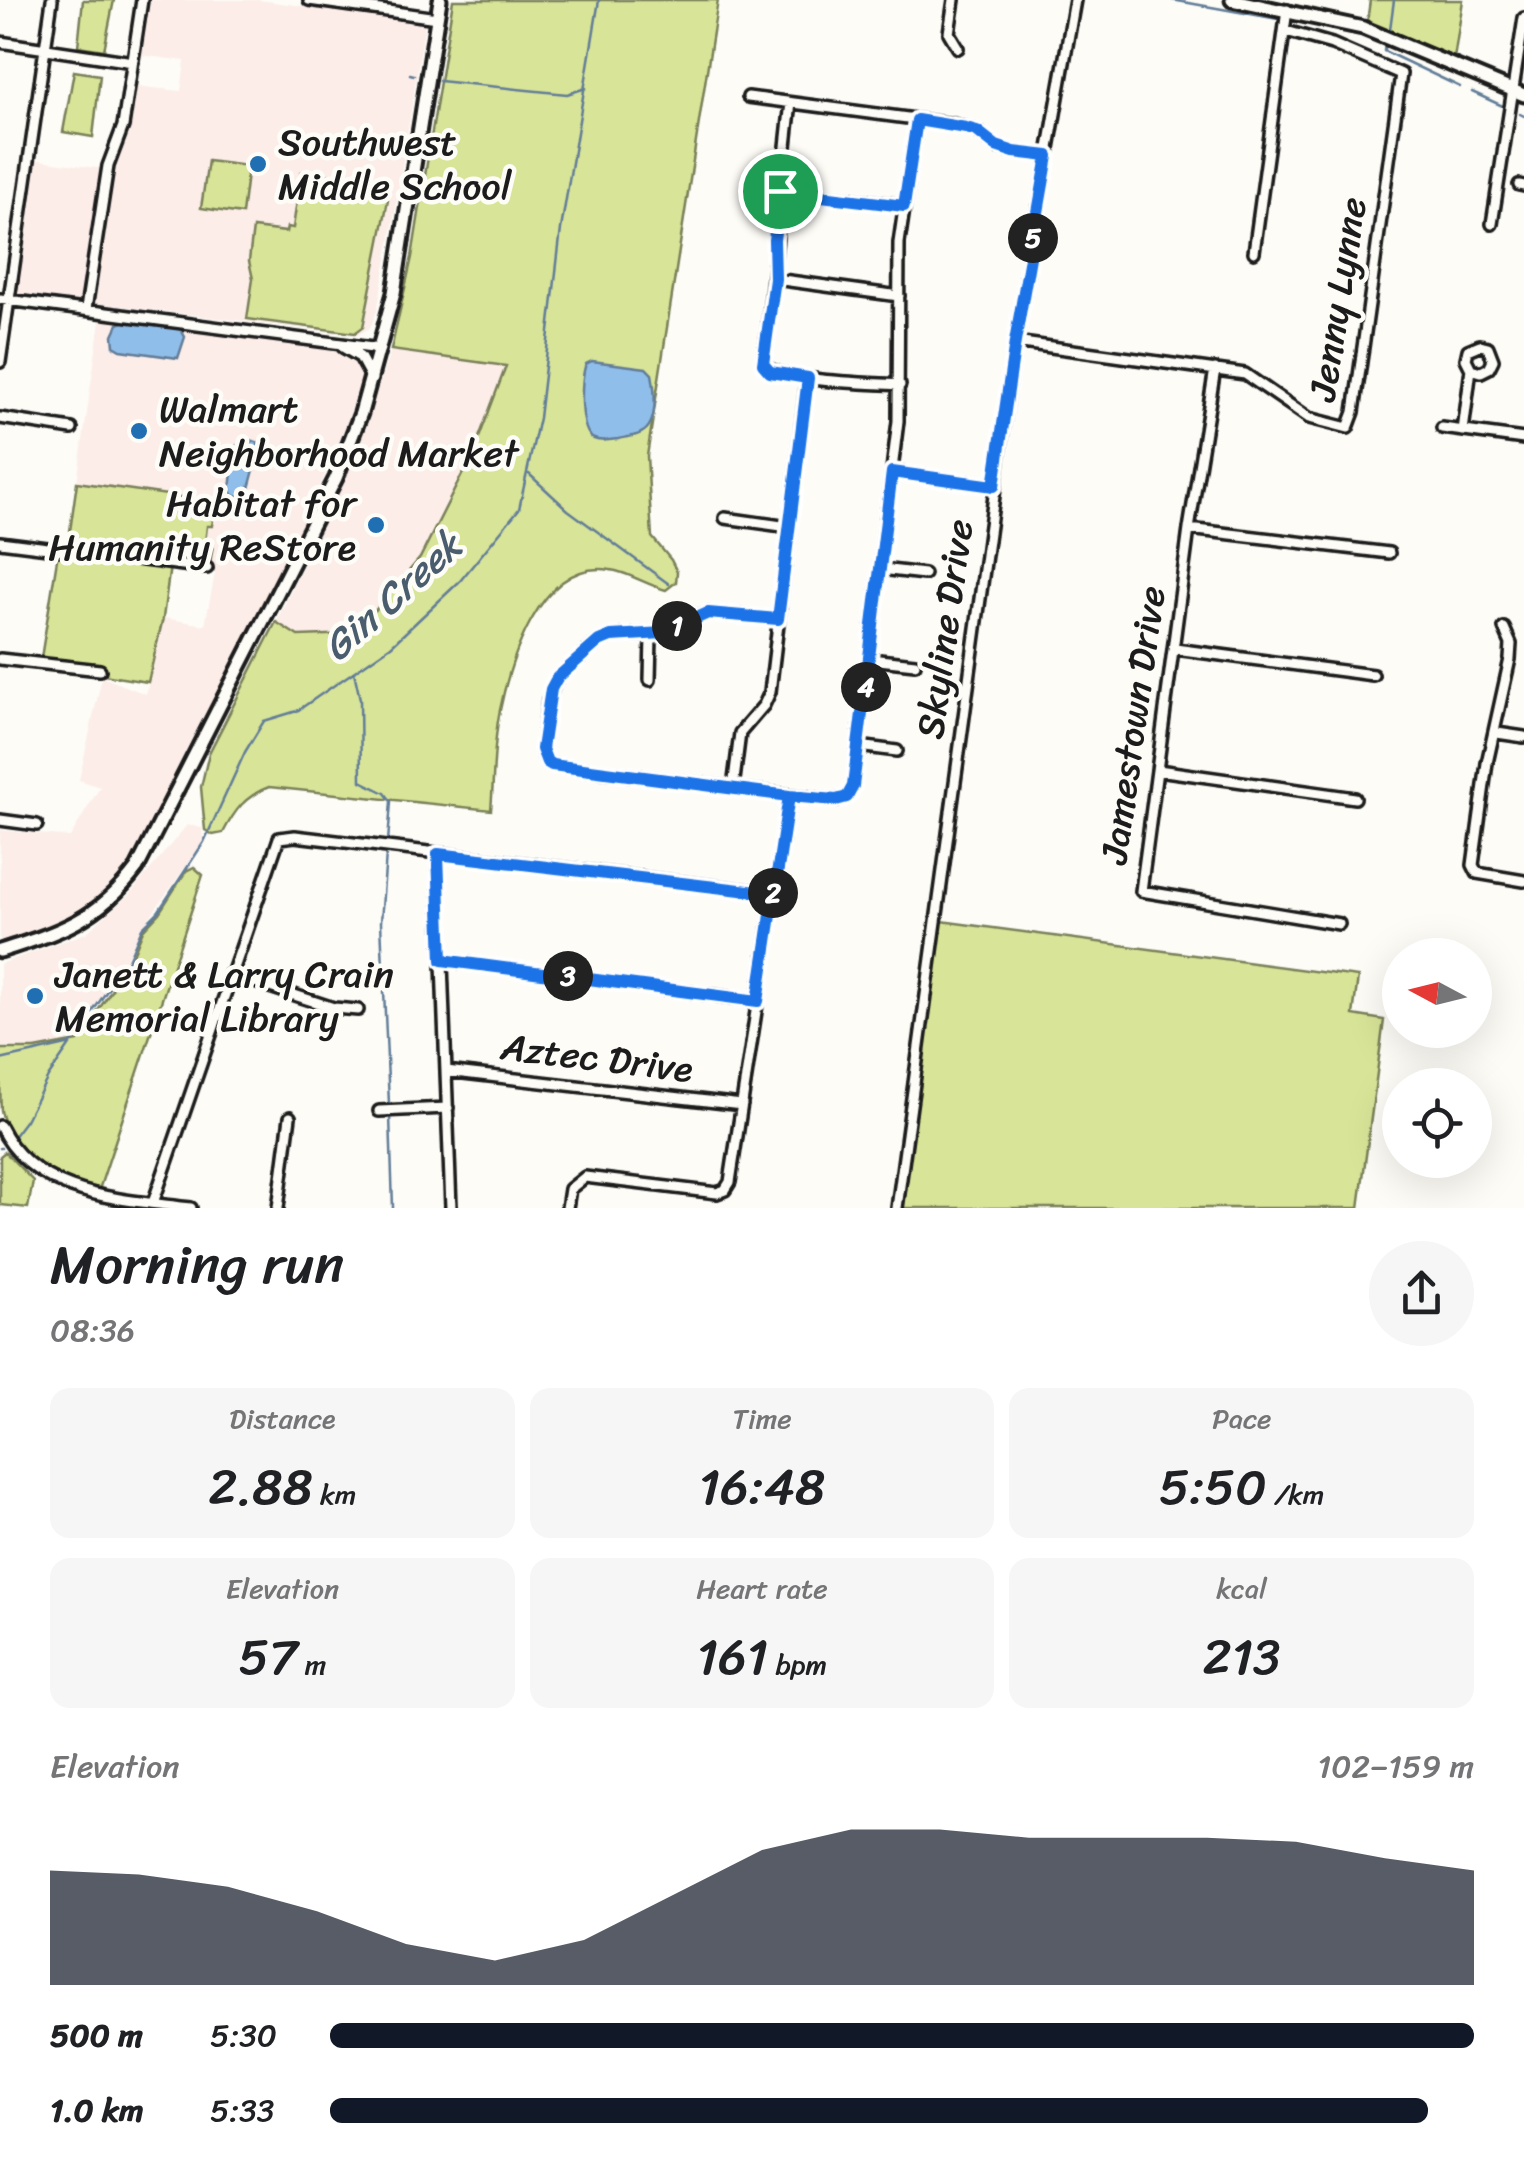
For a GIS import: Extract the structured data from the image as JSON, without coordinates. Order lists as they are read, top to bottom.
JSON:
{
  "streets": {
    "street": [
      "Jenny Lynne",
      "Skyline Drive",
      "Jamestown Drive",
      "Aztec Drive"
    ]
  },
  "crossings": [
    ["Jenny Lynne", "Skyline Drive"],
    ["Jenny Lynne", "Jamestown Drive"]
  ],
  "water": ["Gin Creek"],
  "places": [
    "Southwest Middle School",
    "Walmart Neighborhood Market",
    "Habitat for Humanity ReStore",
    "Janett & Larry Crain Memorial Library"
  ],
  "north": "left",
  "page": {
    "pins": [
      "5",
      "1",
      "4",
      "2",
      "3"
    ],
    "heading": ["Morning run", "08:36"],
    "stats": [
      ["Distance", "2.88 km"],
      ["Time", "16:48"],
      ["Pace", "5:50 /km"],
      ["Elevation", "57 m"],
      ["Heart rate", "161 bpm"],
      ["kcal", "213"]
    ],
    "chart": ["Elevation", "102–159 m"],
    "list": [
      {
        "name": "500 m",
        "note": "5:30"
      },
      {
        "name": "1.0 km",
        "note": "5:33"
      }
    ]
  }
}
